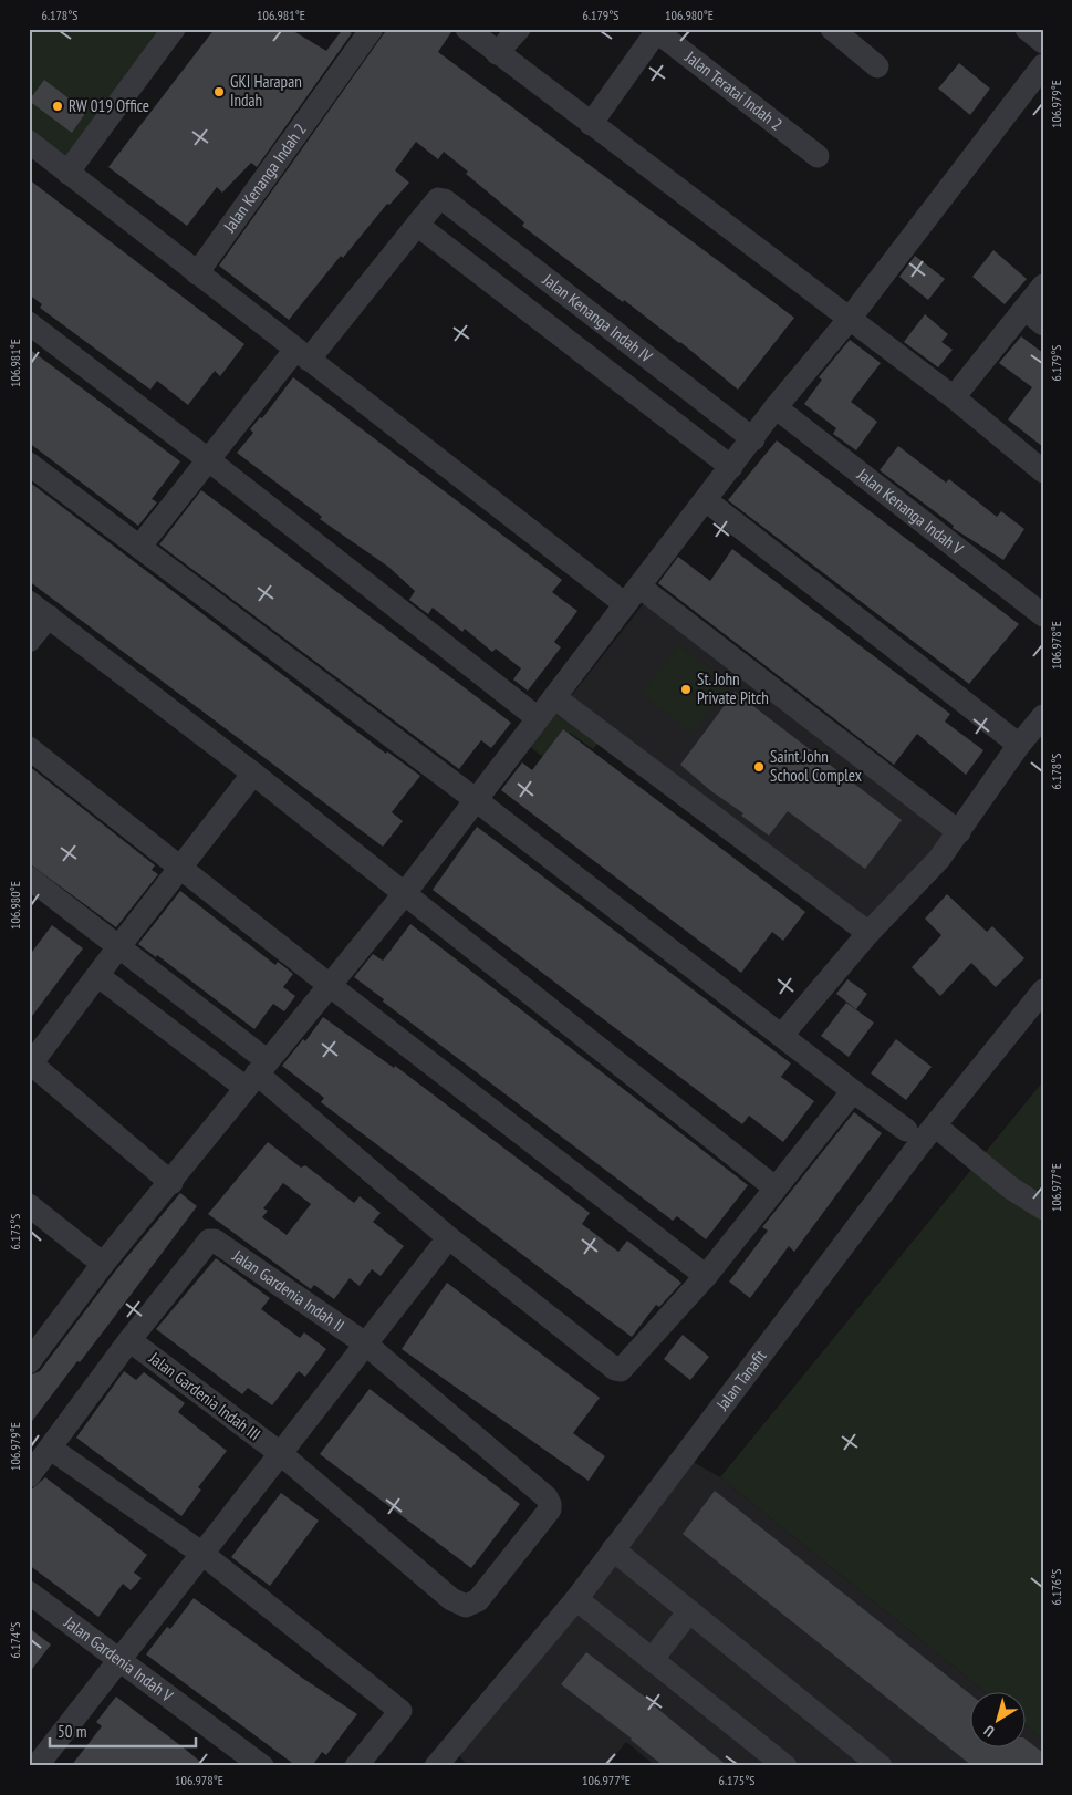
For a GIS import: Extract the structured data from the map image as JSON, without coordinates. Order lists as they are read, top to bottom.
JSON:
{
  "streets": {
    "street": [
      "Jalan Teratai Indah 2",
      "Jalan Kenanga Indah 2",
      "Jalan Kenanga Indah IV",
      "Jalan Kenanga Indah V",
      "Jalan Gardenia Indah II",
      "Jalan Tanafit",
      "Jalan Gardenia Indah III",
      "Jalan Gardenia Indah V"
    ]
  },
  "crossings": [
    ["Jalan Gardenia Indah II", "Jalan Gardenia Indah III"]
  ],
  "places": [
    "GKI Harapan Indah",
    "RW 019 Office",
    "St. John Private Pitch",
    "Saint John School Complex"
  ],
  "scale_bar": "50 m",
  "north": "bottom left",
  "coordinates": [
    "6.178°S",
    "106.981°E",
    "6.179°S",
    "106.980°E",
    "106.979°E",
    "106.978°E",
    "106.977°E",
    "6.175°S",
    "6.176°S",
    "6.174°S"
  ]
}
